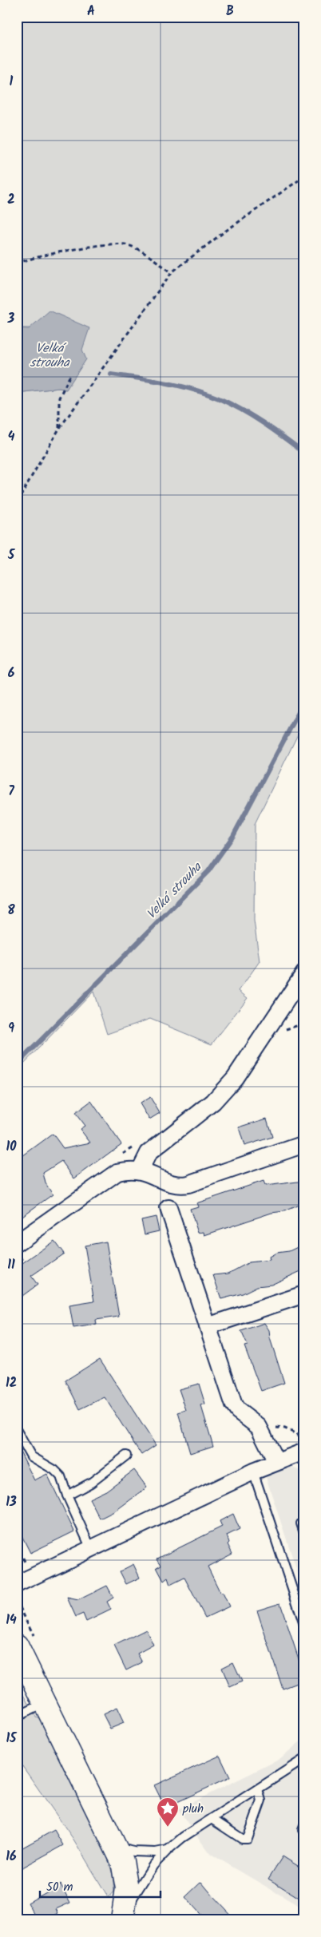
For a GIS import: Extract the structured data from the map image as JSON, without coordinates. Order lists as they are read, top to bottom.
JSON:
{
  "water": ["Velká strouha"],
  "places": {
    "place": ["pluh"]
  },
  "scale_bar": "50 m",
  "grid": {
    "columns": ["A", "B"],
    "rows": [
      "1",
      "2",
      "3",
      "4",
      "5",
      "6",
      "7",
      "8",
      "9",
      "10",
      "11",
      "12",
      "13",
      "14",
      "15",
      "16"
    ]
  }
}
